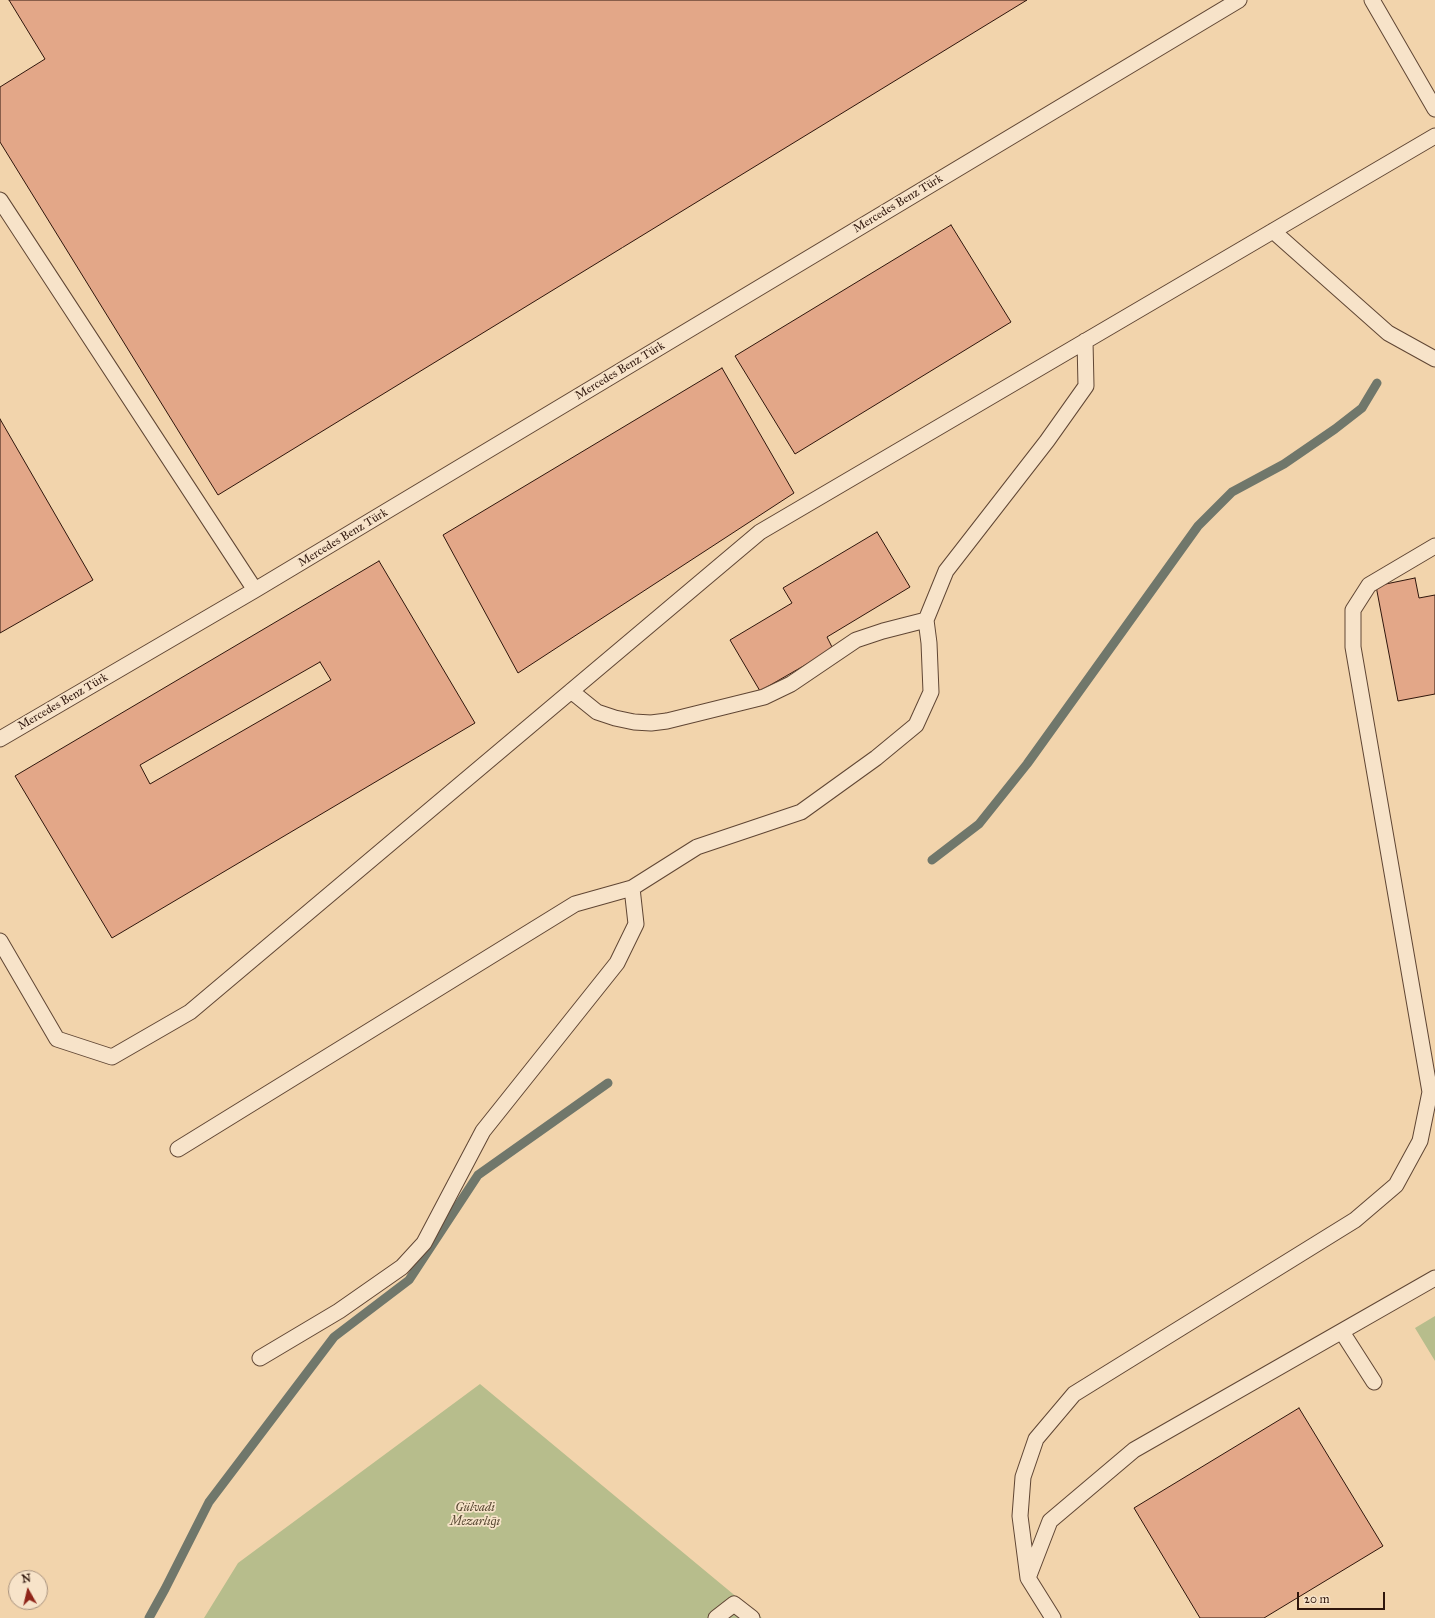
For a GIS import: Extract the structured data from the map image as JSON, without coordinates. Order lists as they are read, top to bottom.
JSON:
{
  "streets": {
    "lane": ["Mercedes Benz Türk"]
  },
  "parks": ["Gülvadi Mezarlıḡı"],
  "scale_bar": "20 m",
  "north": "top"
}
